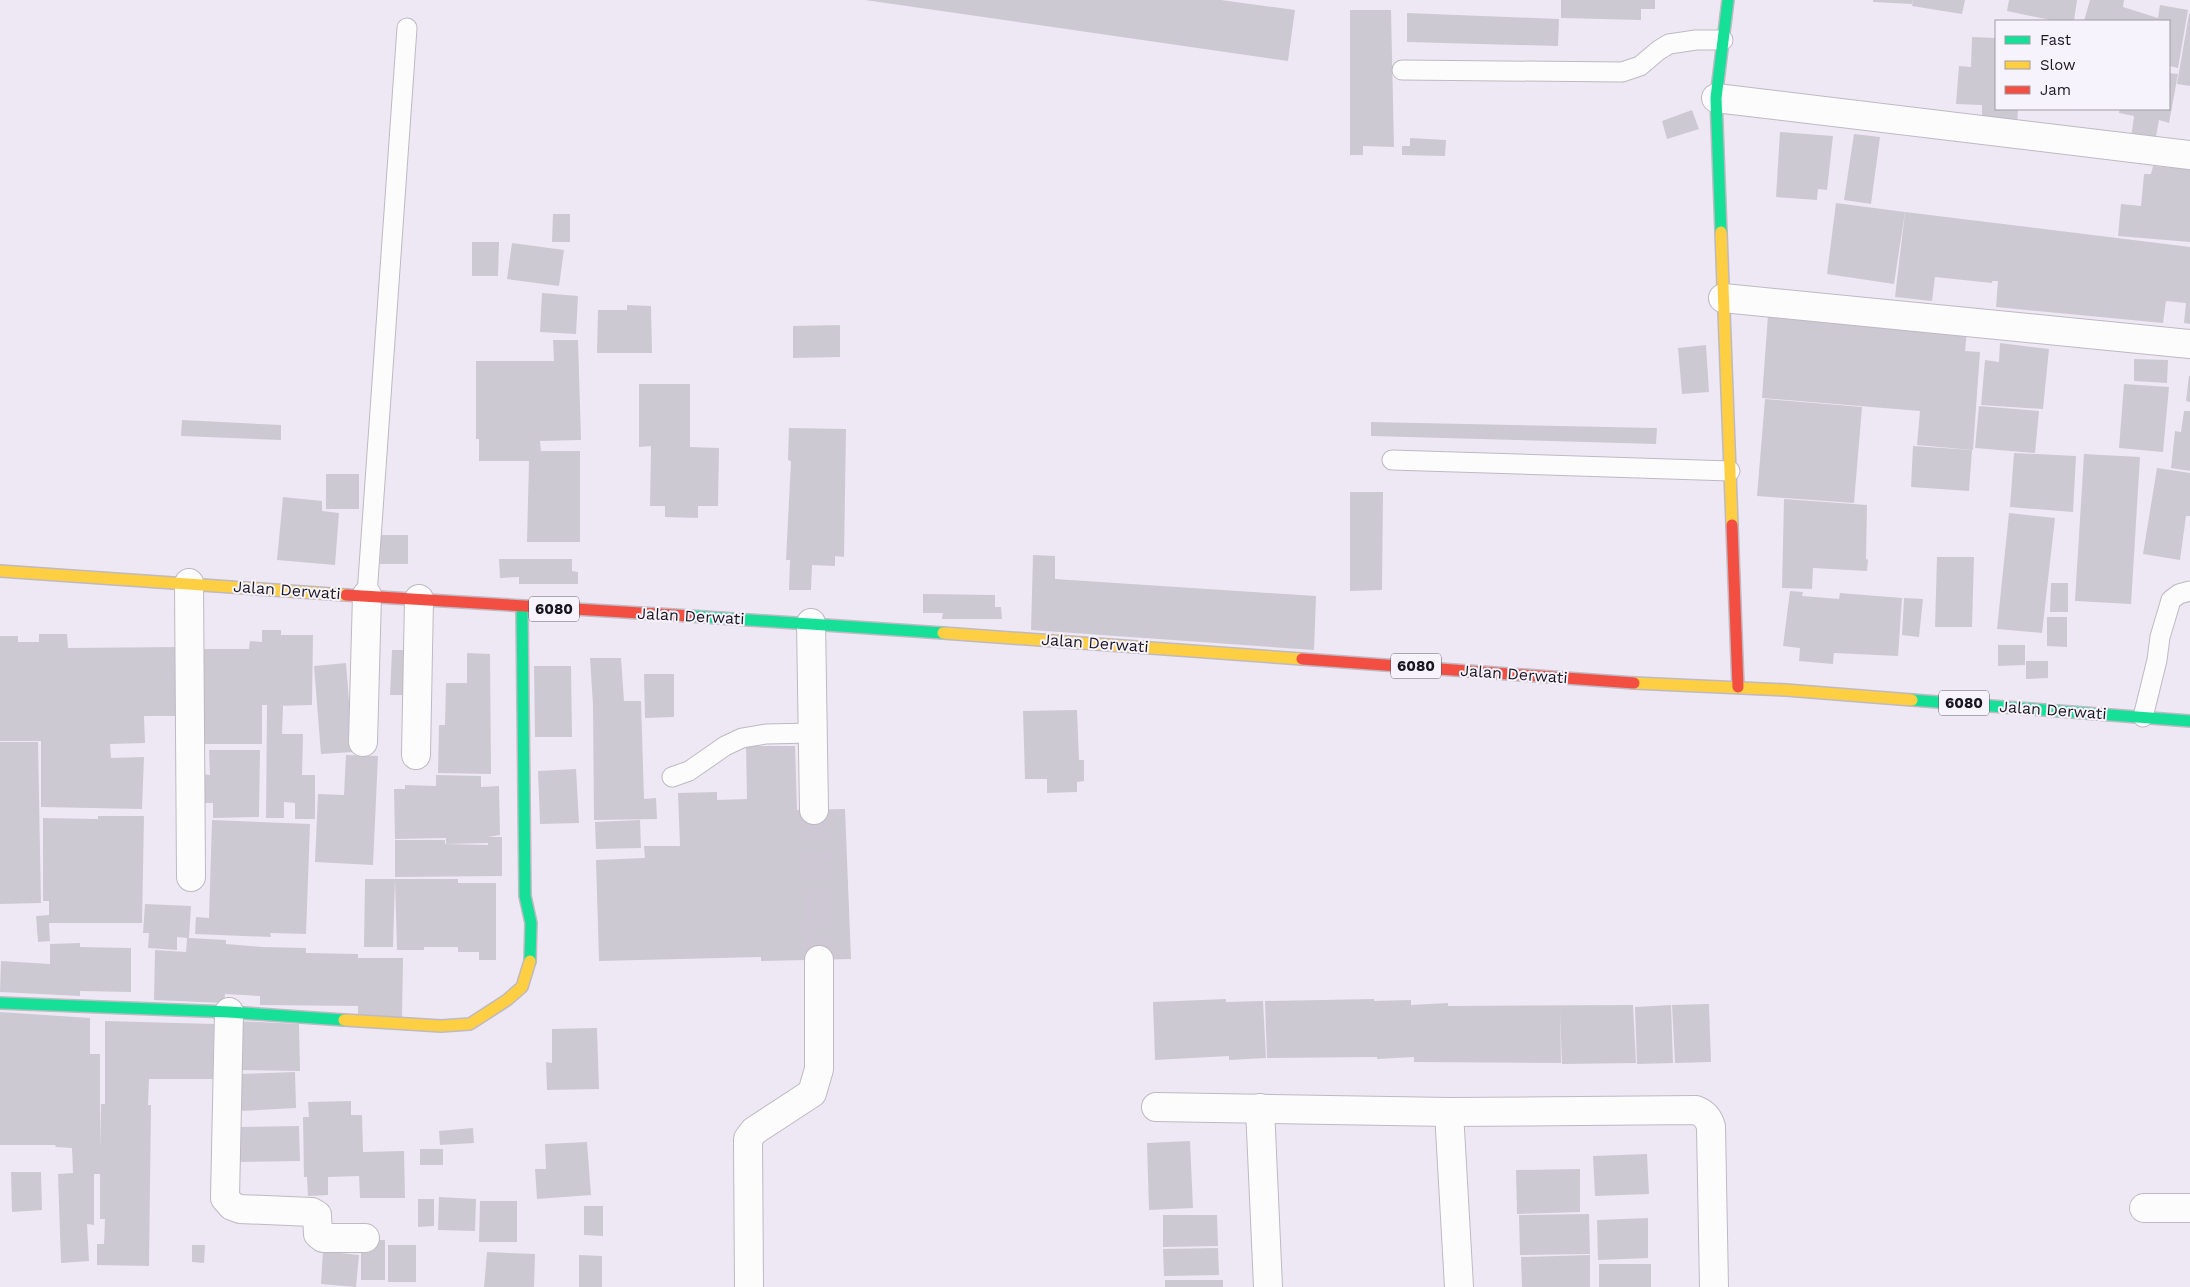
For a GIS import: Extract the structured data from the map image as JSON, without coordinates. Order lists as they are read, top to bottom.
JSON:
{
  "streets": {
    "main road": ["Jalan Derwati", "6080"]
  },
  "legend": ["Fast", "Slow", "Jam"]
}
